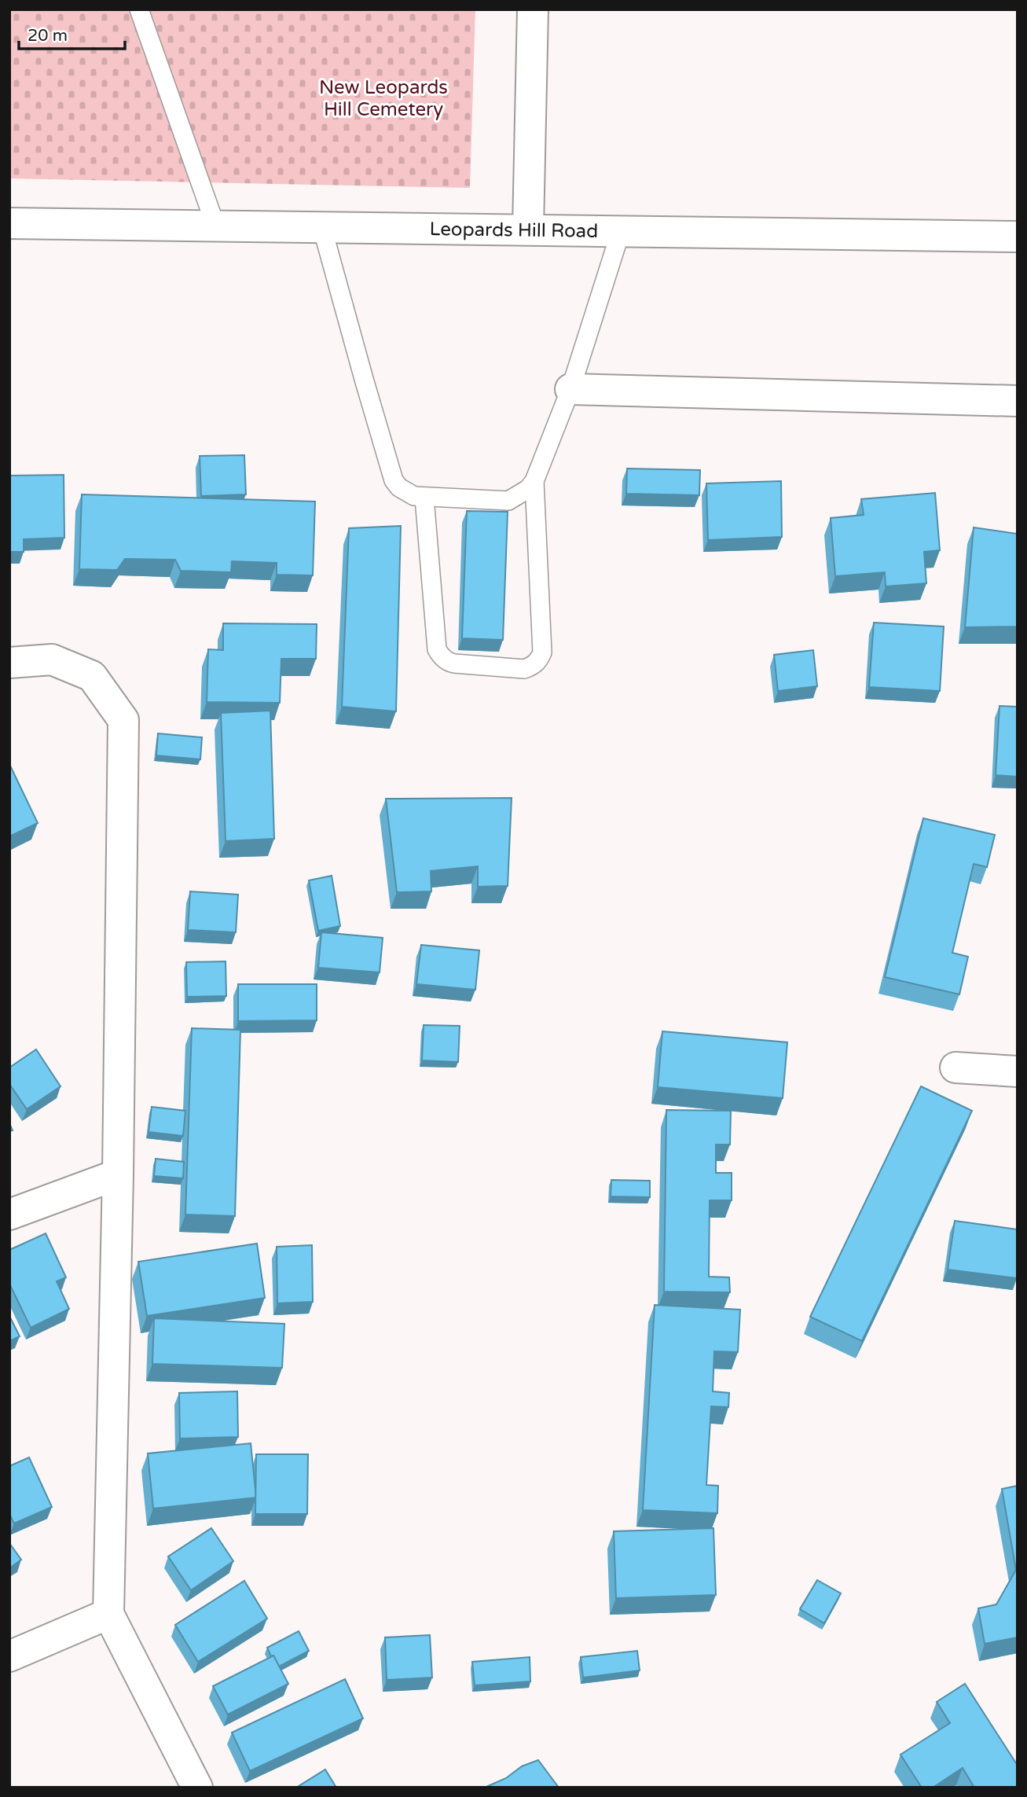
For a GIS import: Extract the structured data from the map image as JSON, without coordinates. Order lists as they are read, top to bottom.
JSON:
{
  "streets": {
    "street": ["Leopards Hill Road"]
  },
  "parks": ["New Leopards Hill Cemetery"],
  "scale_bar": "20 m"
}
